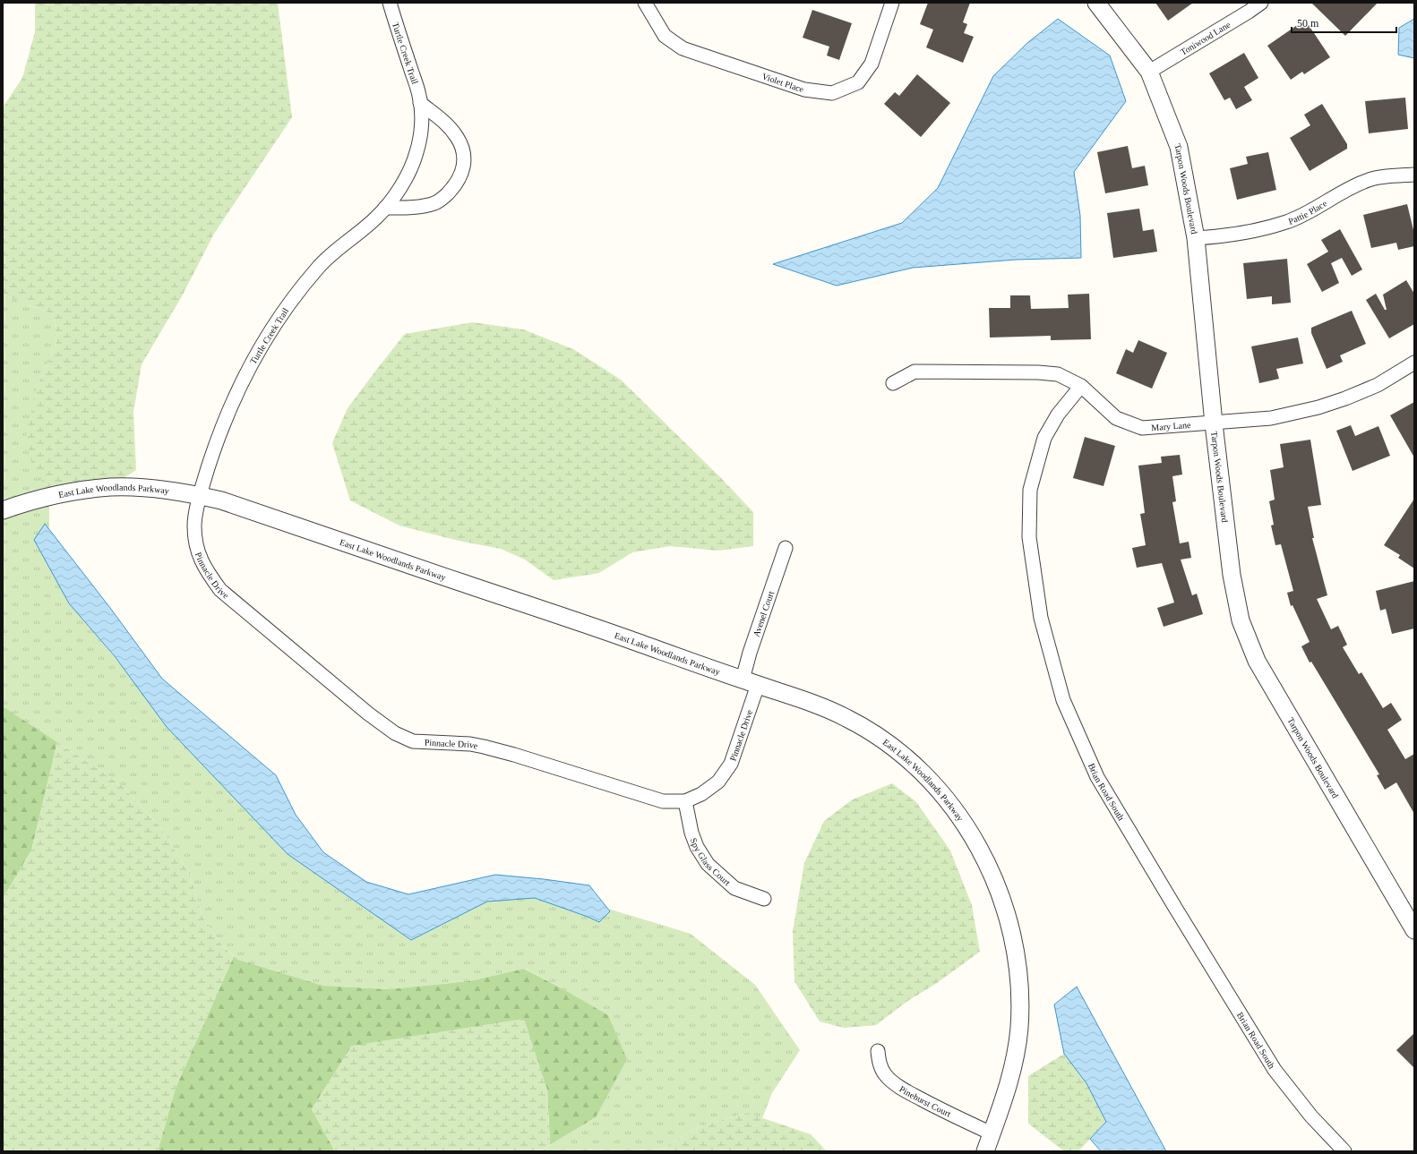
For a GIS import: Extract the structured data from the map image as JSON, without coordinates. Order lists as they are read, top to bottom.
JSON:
{
  "streets": {
    "street": [
      "Toniwood Lane",
      "Turtle Creek Trail",
      "Violet Place",
      "Tarpon Woods Boulevard",
      "Pattie Place",
      "Mary Lane",
      "East Lake Woodlands Parkway",
      "Pinnacle Drive",
      "Avenel Court",
      "Brian Road South",
      "Spy Glass Court",
      "Pinehurst Court"
    ]
  },
  "crossings": [
    ["Toniwood Lane", "Tarpon Woods Boulevard"],
    ["Turtle Creek Trail", "East Lake Woodlands Parkway"],
    ["Turtle Creek Trail", "Pinnacle Drive"],
    ["Tarpon Woods Boulevard", "Pattie Place"],
    ["Tarpon Woods Boulevard", "Mary Lane"],
    ["Mary Lane", "Brian Road South"],
    ["East Lake Woodlands Parkway", "Pinnacle Drive"],
    ["East Lake Woodlands Parkway", "Avenel Court"],
    ["East Lake Woodlands Parkway", "Pinehurst Court"],
    ["Pinnacle Drive", "Avenel Court"],
    ["Pinnacle Drive", "Spy Glass Court"]
  ],
  "scale_bar": "50 m"
}
